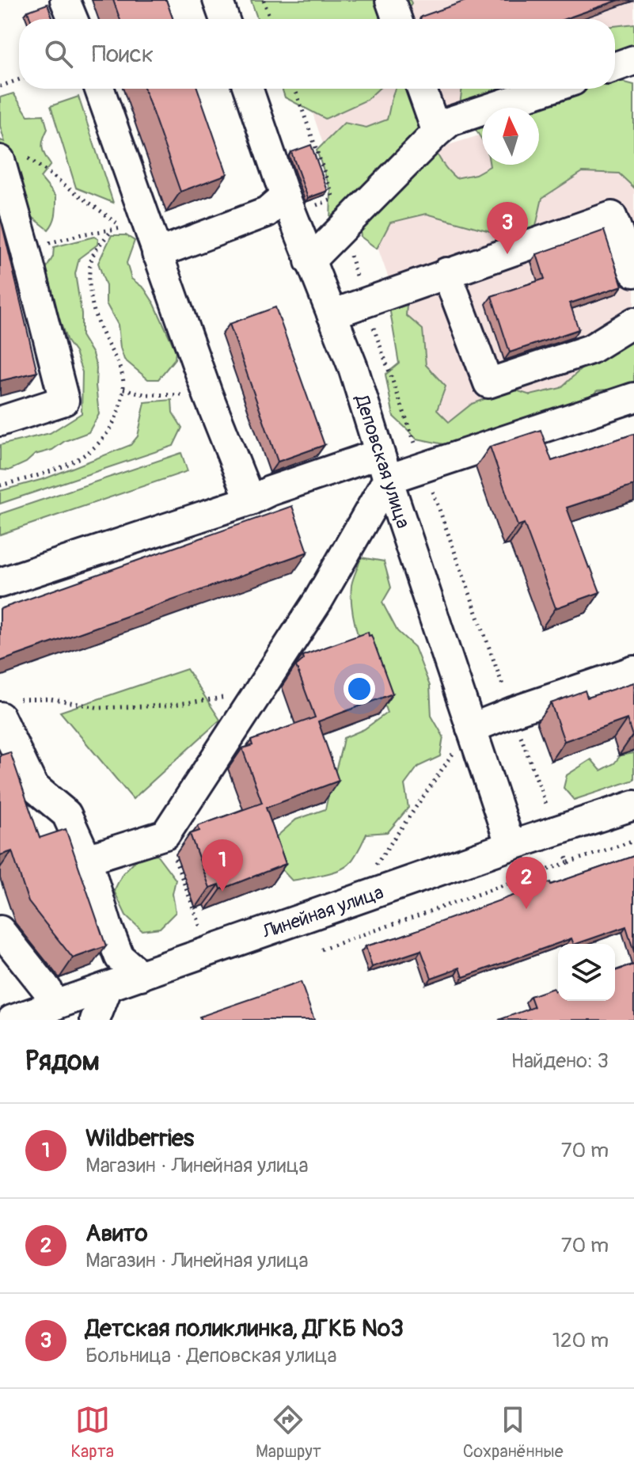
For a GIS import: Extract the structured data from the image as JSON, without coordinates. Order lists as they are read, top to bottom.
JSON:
{
  "streets": {
    "street": ["Деповская улица", "Линейная улица"]
  },
  "crossings": [
    ["Деповская улица", "Линейная улица"]
  ],
  "north": "top",
  "page": {
    "search": "Поиск",
    "pins": ["3", "1", "2"],
    "heading": ["Рядом", "Найдено: 3"],
    "list": [
      {
        "mark": "1",
        "name": "Wildberries",
        "note": "Магазин · Линейная улица",
        "value": "70 m"
      },
      {
        "mark": "2",
        "name": "Авито",
        "note": "Магазин · Линейная улица",
        "value": "70 m"
      },
      {
        "mark": "3",
        "name": "Детская поликлинка, ДГКБ №3",
        "note": "Больница · Деповская улица",
        "value": "120 m"
      }
    ],
    "nav": ["Карта", "Маршрут", "Сохранённые"]
  }
}
